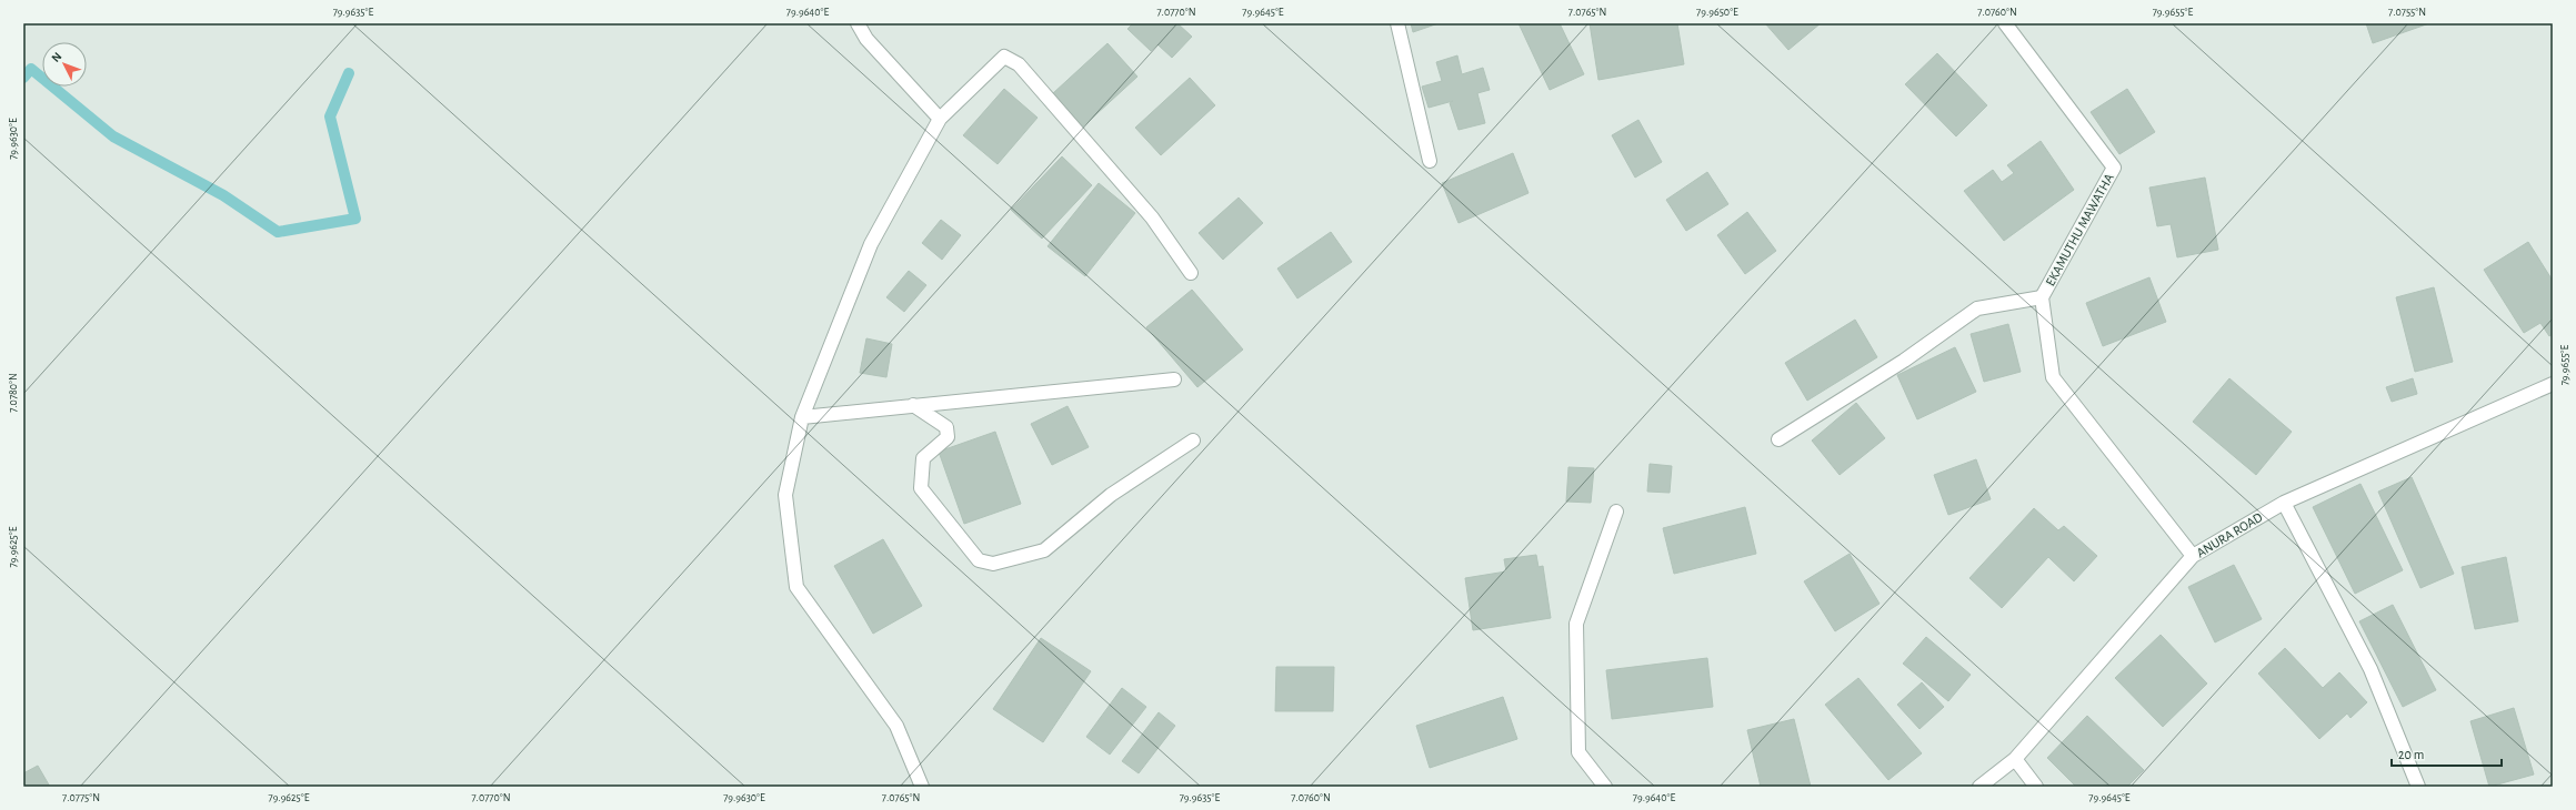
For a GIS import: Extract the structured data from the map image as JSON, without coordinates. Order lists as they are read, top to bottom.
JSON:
{
  "streets": {
    "street": ["EKAMUTHU MAWATHA", "ANURA ROAD"]
  },
  "crossings": [
    ["EKAMUTHU MAWATHA", "ANURA ROAD"]
  ],
  "scale_bar": "20 m",
  "north": "top left",
  "coordinates": [
    "79.9635°E",
    "79.9640°E",
    "7.0770°N",
    "79.9645°E",
    "7.0765°N",
    "79.9650°E",
    "7.0760°N",
    "79.9655°E",
    "7.0755°N",
    "79.9630°E",
    "7.0780°N",
    "79.9625°E",
    "7.0775°N"
  ]
}
